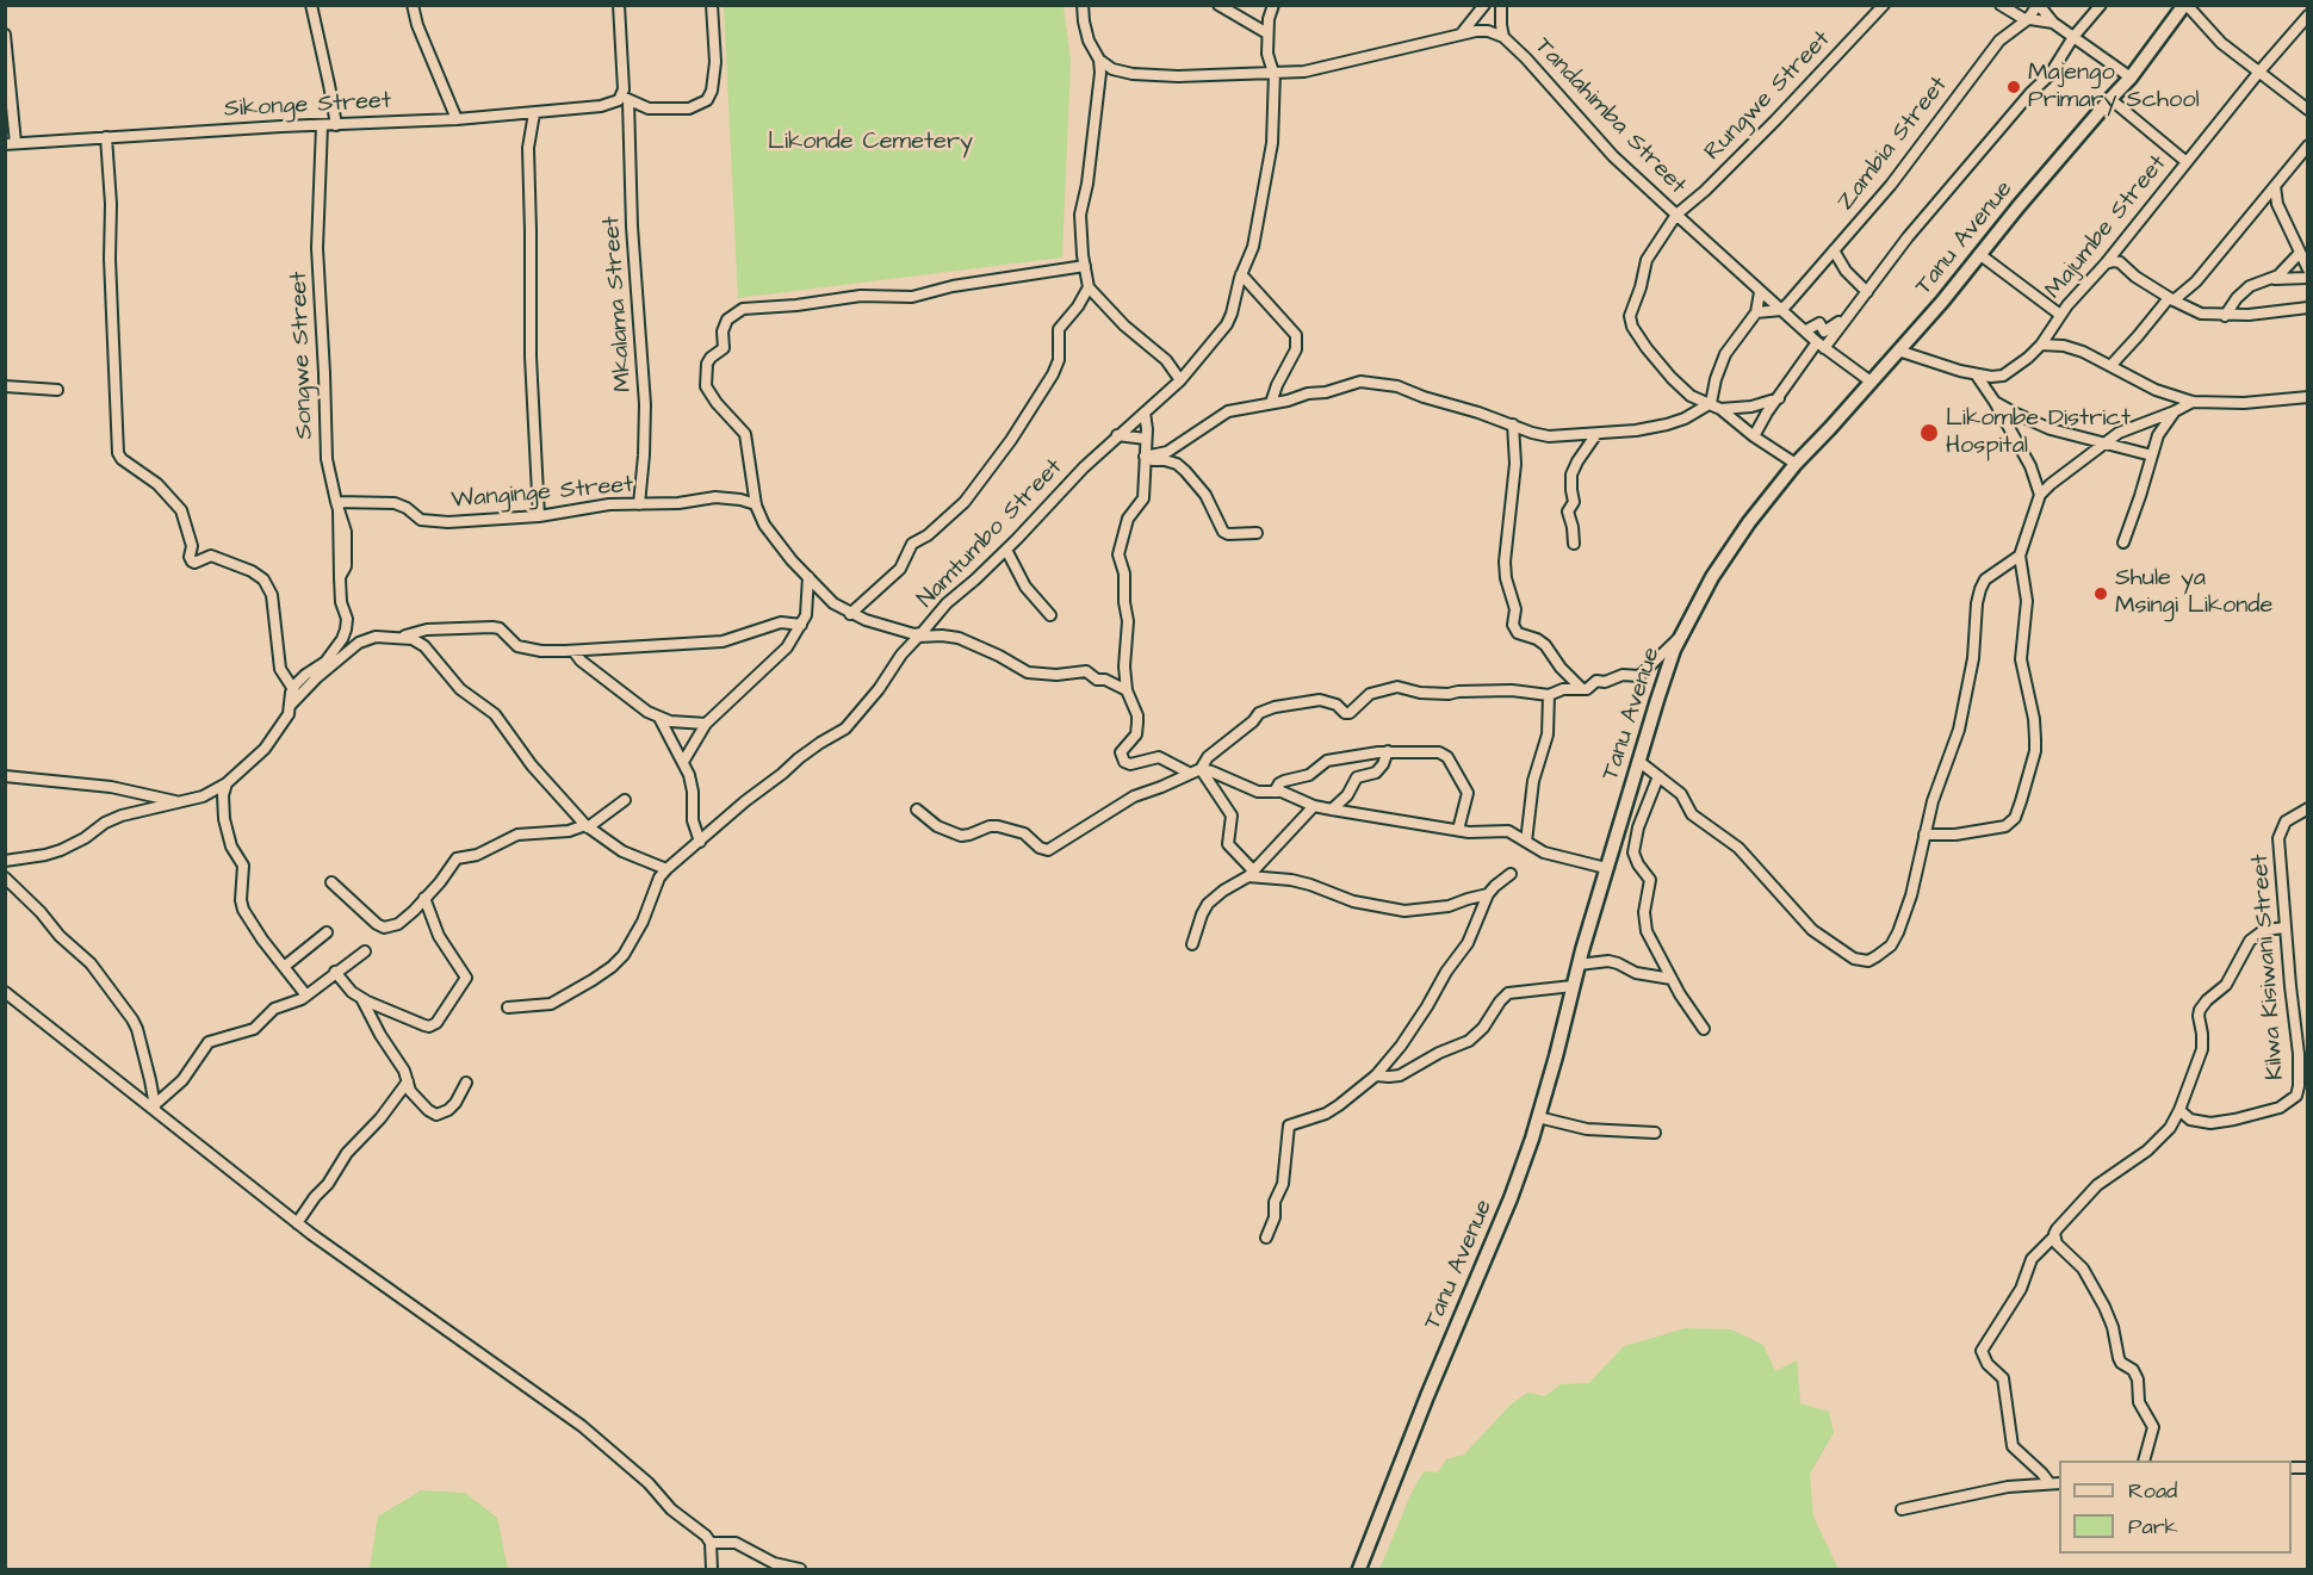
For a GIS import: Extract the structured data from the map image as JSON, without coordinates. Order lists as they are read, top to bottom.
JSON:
{
  "streets": {
    "street": [
      "Rungwe Street",
      "Sikonge Street",
      "Tandahimba Street",
      "Zambia Street",
      "Majumbe Street",
      "Tanu Avenue",
      "Mkalama Street",
      "Songwe Street",
      "Wanginge Street",
      "Namtumbo Street",
      "Kilwa Kisiwani Street"
    ]
  },
  "crossings": [
    ["Rungwe Street", "Tandahimba Street"],
    ["Rungwe Street", "Tanu Avenue"],
    ["Sikonge Street", "Mkalama Street"],
    ["Sikonge Street", "Songwe Street"],
    ["Tandahimba Street", "Zambia Street"],
    ["Tandahimba Street", "Tanu Avenue"],
    ["Tandahimba Street", "Namtumbo Street"],
    ["Majumbe Street", "Tanu Avenue"],
    ["Mkalama Street", "Wanginge Street"],
    ["Songwe Street", "Wanginge Street"],
    ["Wanginge Street", "Namtumbo Street"]
  ],
  "parks": ["Likonde Cemetery"],
  "places": ["Majengo Primary School", "Likombe District Hospital", "Shule ya Msingi Likonde"],
  "legend": ["Road", "Park"]
}
